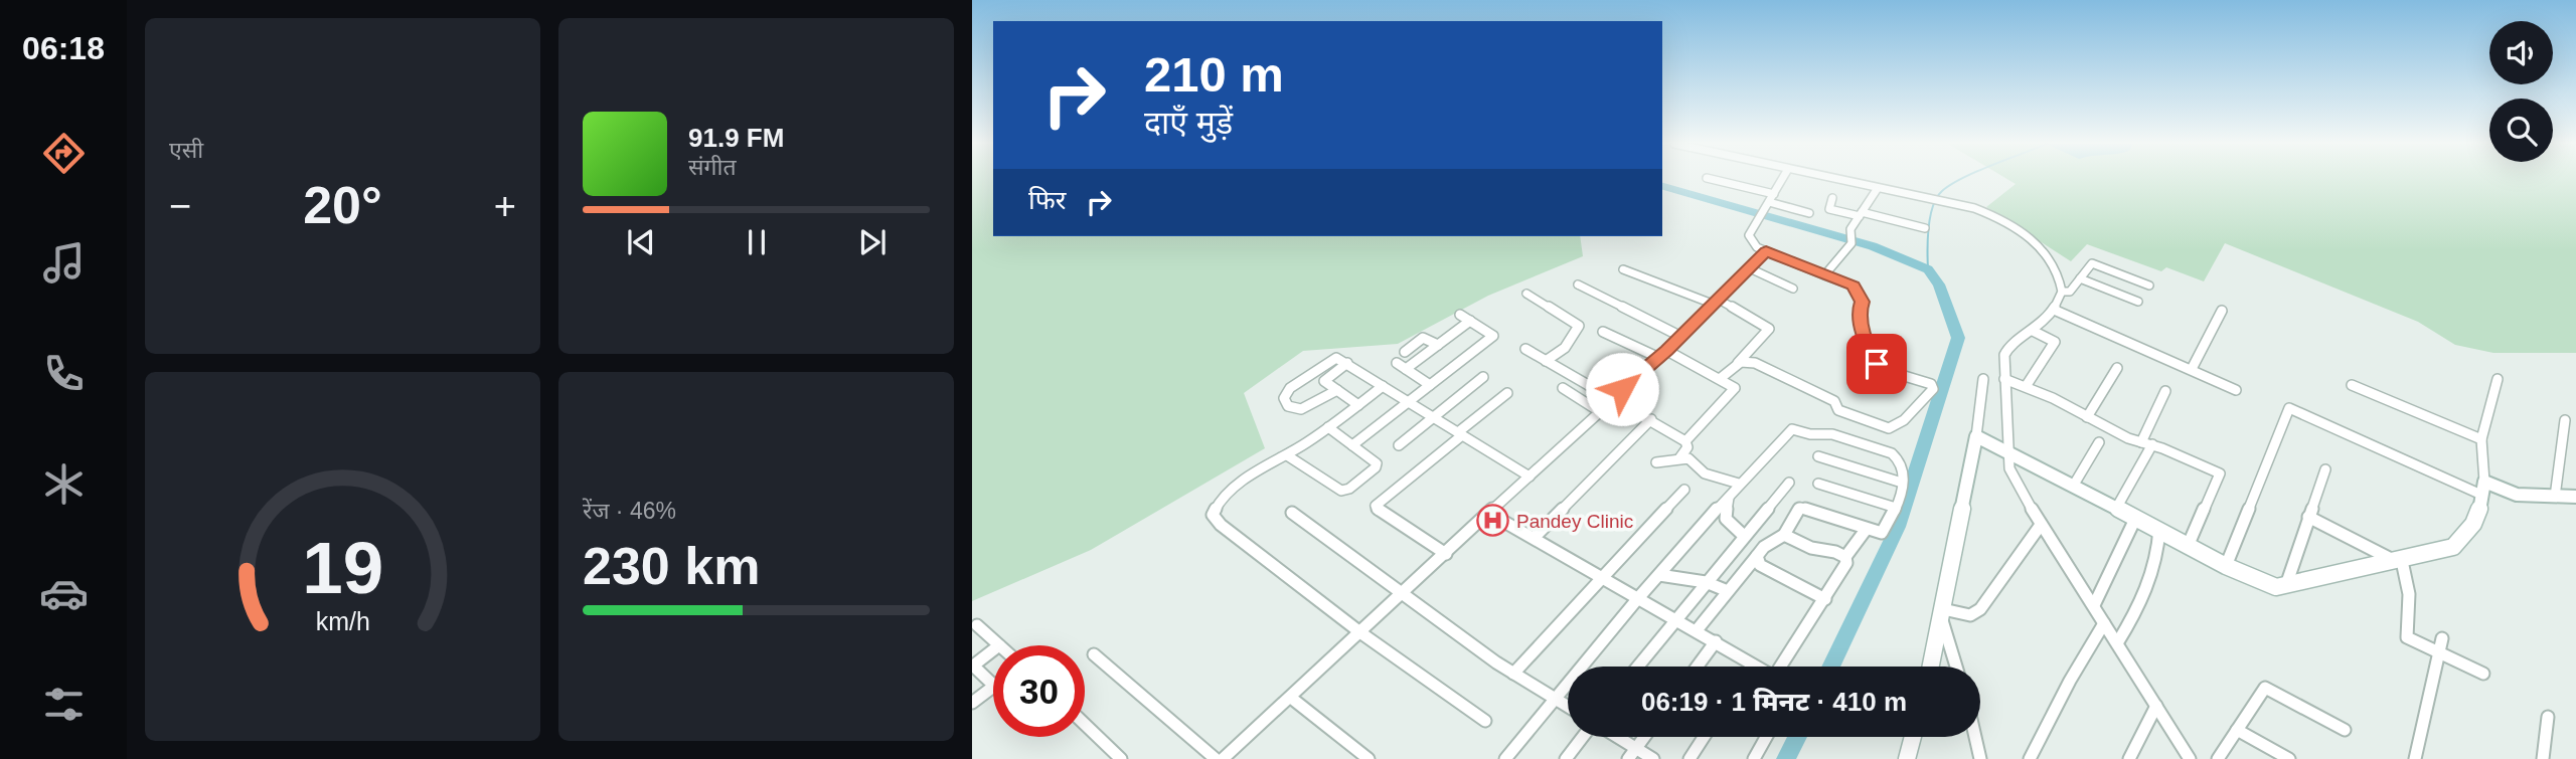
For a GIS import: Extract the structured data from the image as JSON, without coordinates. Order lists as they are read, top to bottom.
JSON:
{
  "places": {
    "hospital": ["Pandey Clinic"]
  },
  "page": {
    "tabs": "06:18",
    "tile": [
      "एसी",
      ["रेंज · 46%", "230 km"]
    ],
    "turn": ["210 m", "दाएँ मुड़ें"],
    "song": ["91.9 FM", "संगीत"],
    "then": "फिर",
    "heat": ["−", "20°", "+"],
    "limit": "30",
    "trip": "06:19 · 1 मिनट · 410 m",
    "gauge": ["19", "km/h"]
  }
}
